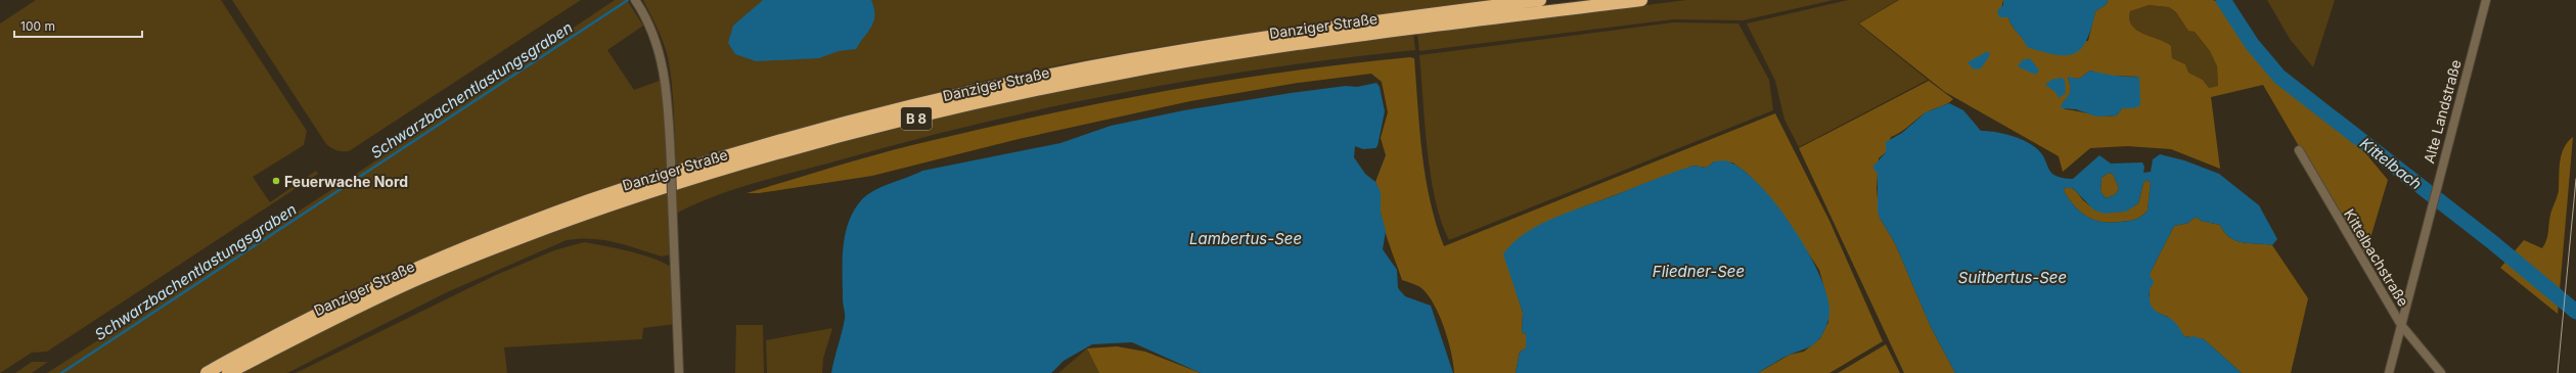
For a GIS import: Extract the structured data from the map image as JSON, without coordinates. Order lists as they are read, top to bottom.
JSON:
{
  "streets": {
    "highway": ["Danziger Straße", "B 8"],
    "street": ["Alte Landstraße", "Kittelbachstraße"]
  },
  "crossings": [
    ["Alte Landstraße", "Kittelbachstraße"]
  ],
  "water": [
    "Schwarzbachentlastungsgraben",
    "Kittelbach",
    "Lambertus-See",
    "Fliedner-See",
    "Suitbertus-See"
  ],
  "places": ["Feuerwache Nord"],
  "scale_bar": "100 m"
}
